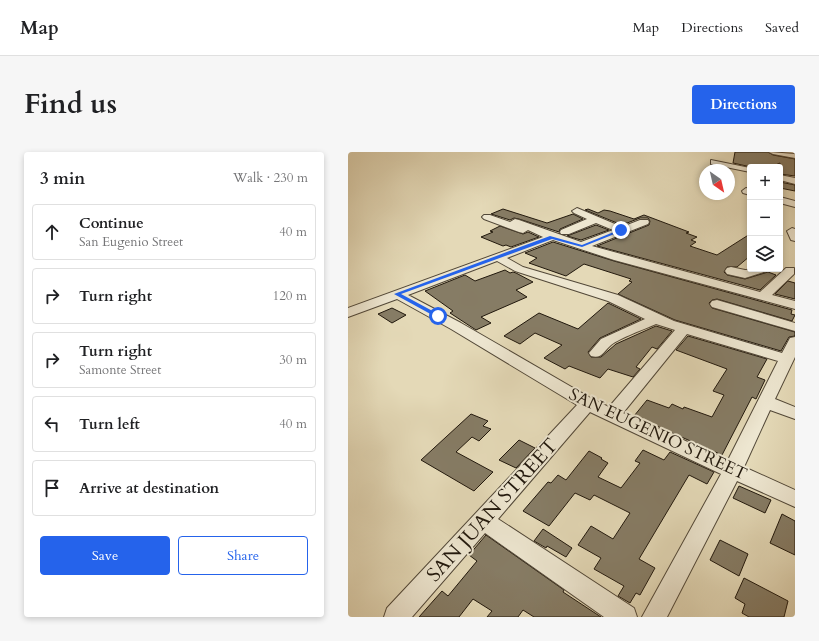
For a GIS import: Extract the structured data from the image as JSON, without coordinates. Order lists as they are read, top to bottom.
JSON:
{
  "streets": {
    "street": ["SAN EUGENIO STREET", "SAN JUAN STREET"]
  },
  "crossings": [
    ["SAN EUGENIO STREET", "SAN JUAN STREET"]
  ],
  "north": "bottom right",
  "page": {
    "header": "Map",
    "nav": ["Map", "Directions", "Saved"],
    "title": "Find us",
    "buttons": [
      "Directions",
      ["Save", "Share"]
    ],
    "heading": ["3 min", "Walk · 230 m"],
    "map_buttons": ["+", "−"],
    "list": [
      ["Continue", "San Eugenio Street", "40 m"],
      ["Turn right", "120 m"],
      ["Turn right", "Samonte Street", "30 m"],
      ["Turn left", "40 m"],
      "Arrive at destination"
    ]
  }
}
